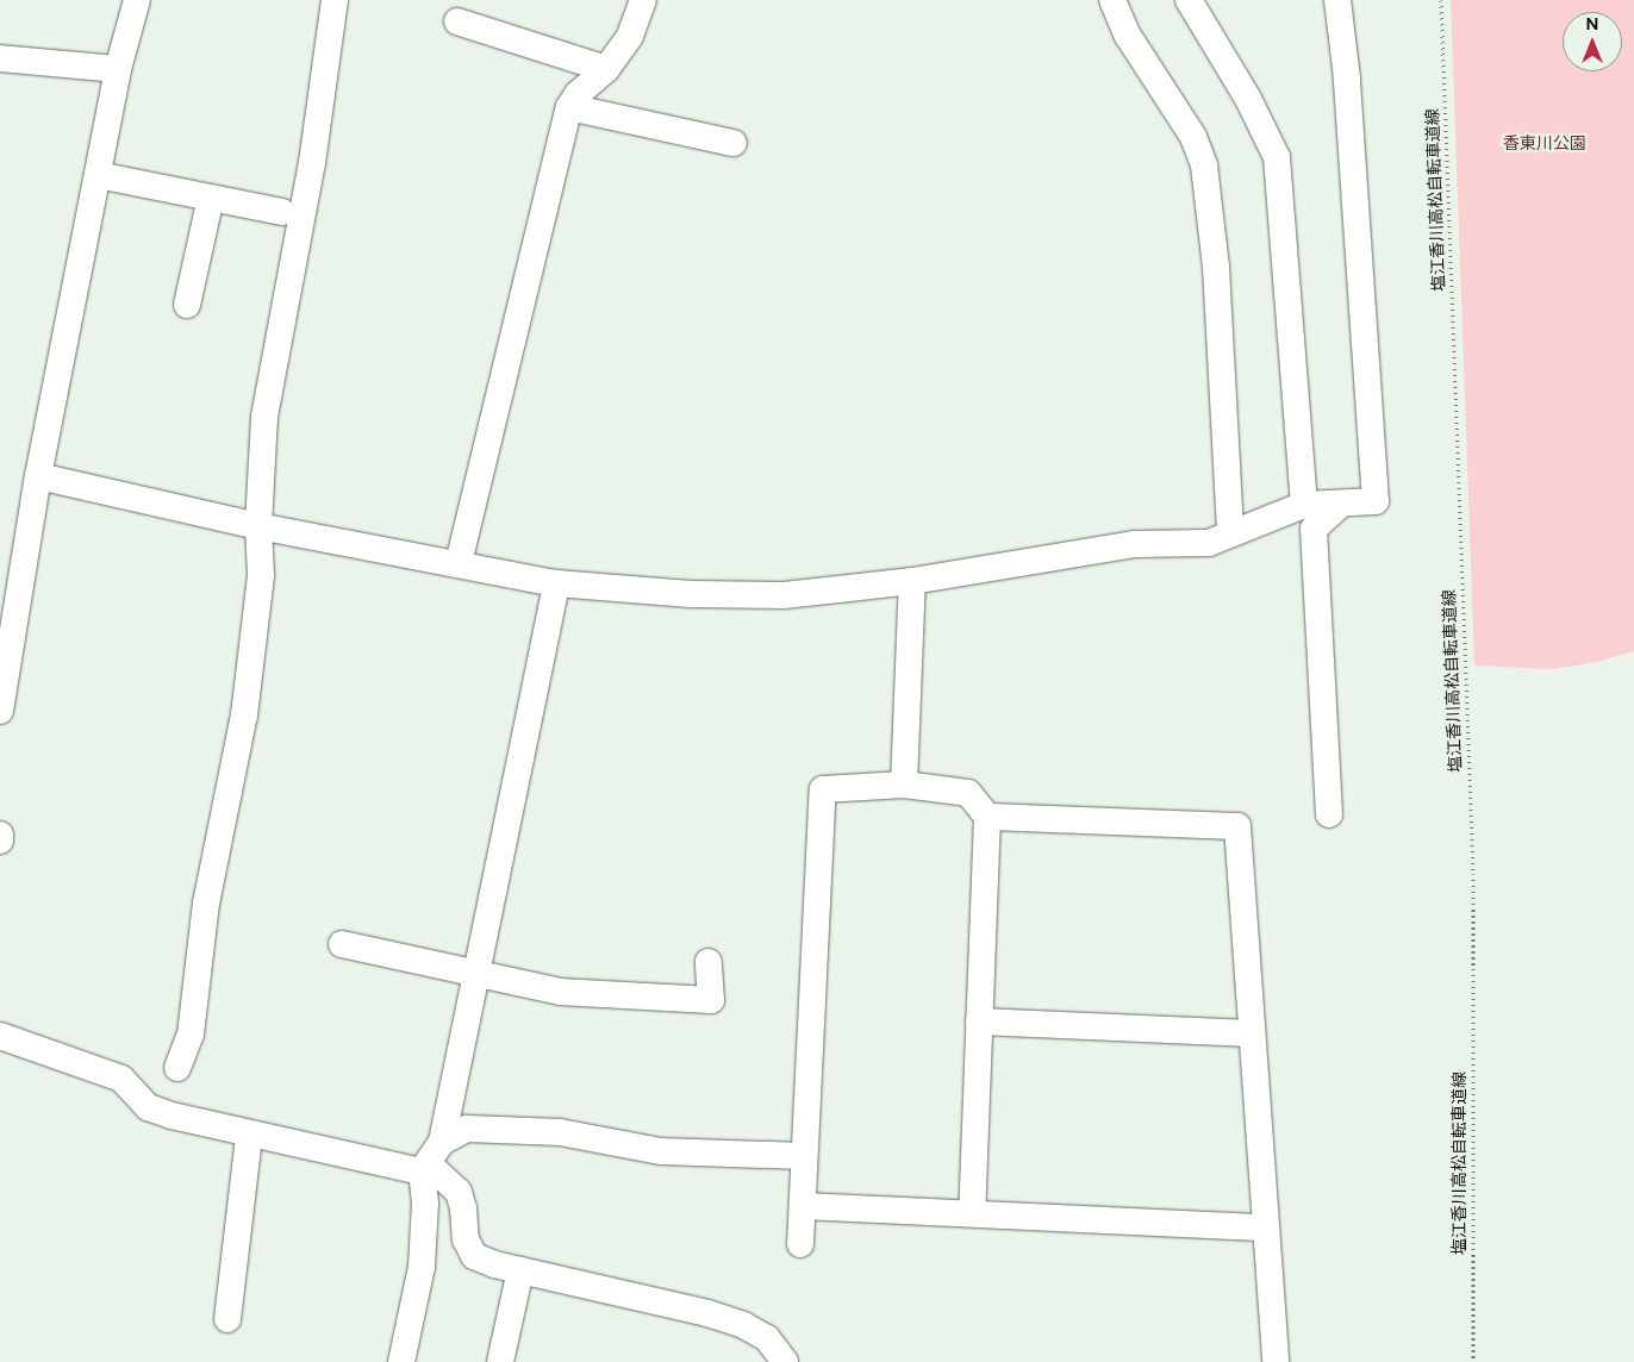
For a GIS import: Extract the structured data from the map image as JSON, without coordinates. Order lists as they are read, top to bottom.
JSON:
{
  "streets": {
    "path": ["塩江香川高松自転車道線"]
  },
  "parks": ["香東川公園"],
  "north": "top"
}
